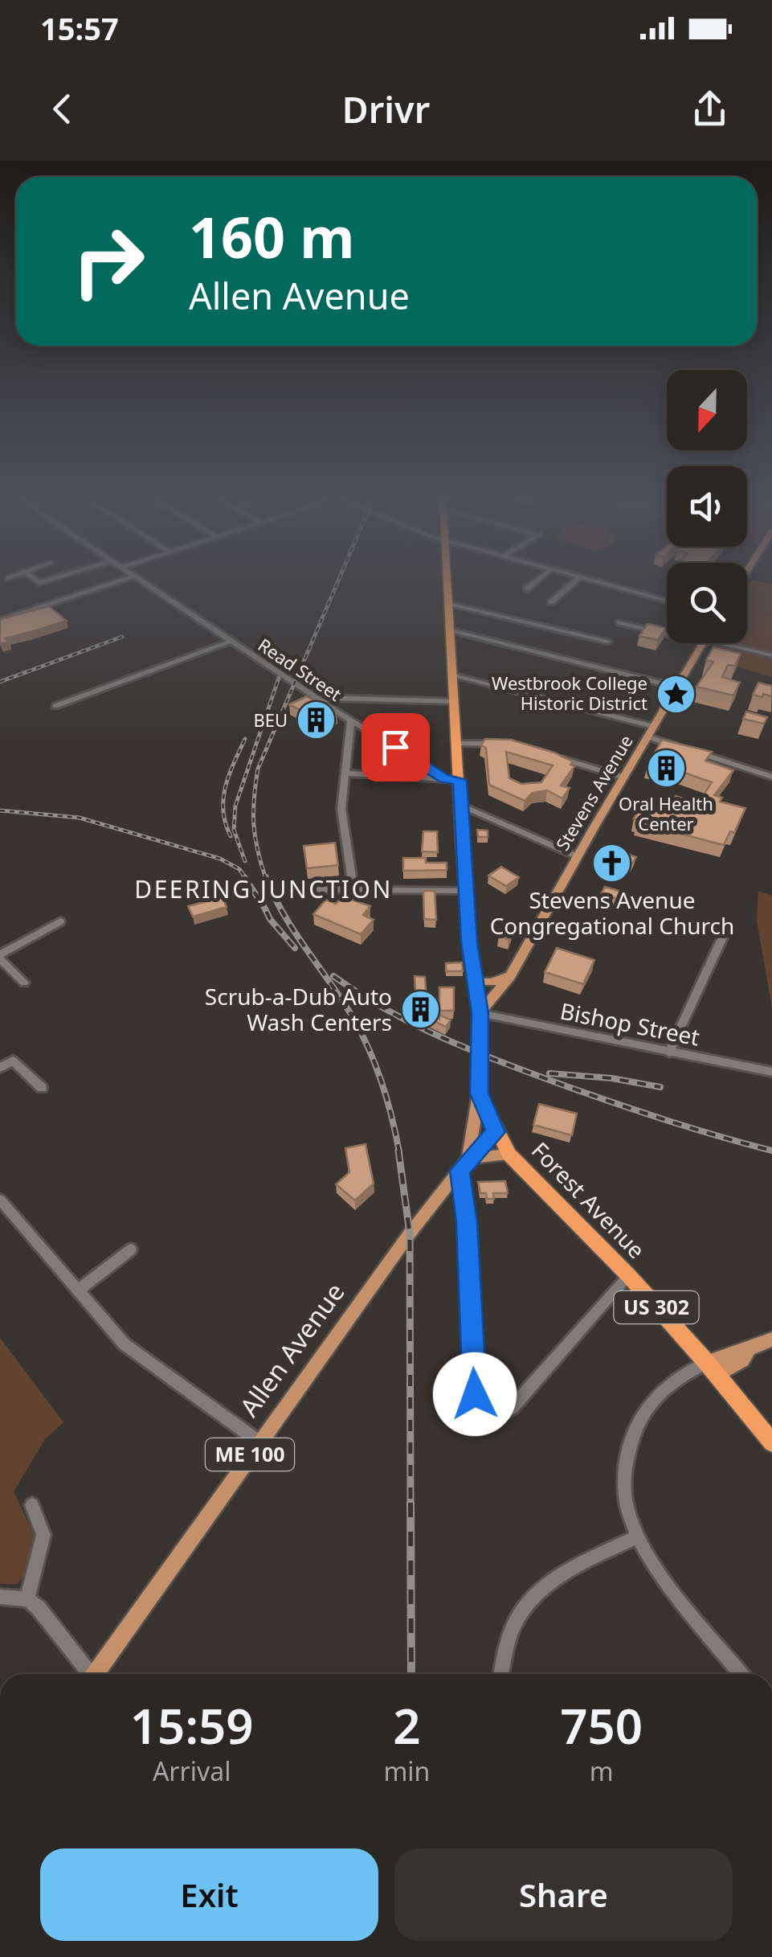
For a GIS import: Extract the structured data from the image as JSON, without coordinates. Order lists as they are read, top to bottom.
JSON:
{
  "streets": {
    "highway": ["Forest Avenue", "US 302"],
    "main road": ["Stevens Avenue", "Allen Avenue", "ME 100"],
    "street": ["Read Street", "Bishop Street"]
  },
  "crossings": [
    ["Stevens Avenue", "Bishop Street"],
    ["Stevens Avenue", "US 302"],
    ["Bishop Street", "US 302"],
    ["Forest Avenue", "US 302"],
    ["Forest Avenue", "Allen Avenue"]
  ],
  "districts": ["DEERING JUNCTION"],
  "places": {
    "place": ["Westbrook College Historic District"],
    "building": ["BEU", "Oral Health Center", "Scrub-a-Dub Auto Wash Centers"],
    "church": ["Stevens Avenue Congregational Church"]
  },
  "north": "bottom",
  "page": {
    "status": "15:57",
    "header": "Drivr",
    "turn": ["160 m", "Allen Avenue"],
    "eta": [
      "15:59",
      "Arrival",
      "2",
      "min",
      "750",
      "m"
    ],
    "buttons": ["Exit", "Share"]
  }
}
